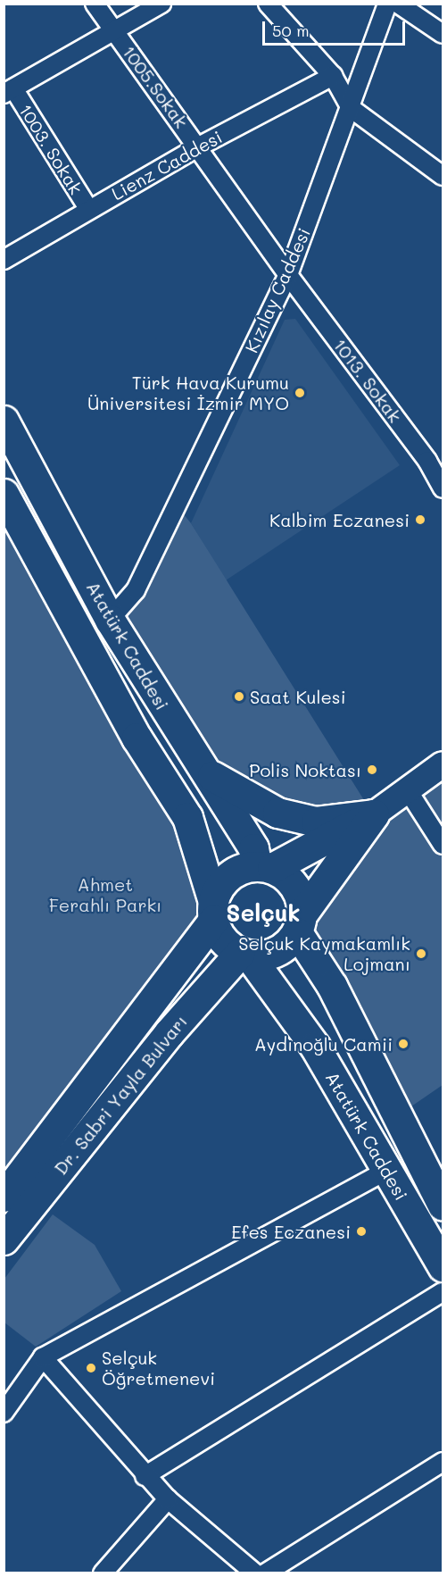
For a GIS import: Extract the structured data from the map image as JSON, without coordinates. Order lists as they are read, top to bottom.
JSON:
{
  "streets": {
    "highway": ["Atatürk Caddesi", "Dr. Sabri Yayla Bulvarı"],
    "street": [
      "1005.Sokak",
      "1003. Sokak",
      "Lienz Caddesi",
      "Kızılay Caddesi",
      "1013. Sokak"
    ]
  },
  "crossings": [
    ["1005.Sokak", "Lienz Caddesi"],
    ["1005.Sokak", "Kızılay Caddesi"],
    ["1005.Sokak", "1013. Sokak"],
    ["1003. Sokak", "Lienz Caddesi"],
    ["Kızılay Caddesi", "1013. Sokak"],
    ["Kızılay Caddesi", "Atatürk Caddesi"],
    ["Atatürk Caddesi", "Dr. Sabri Yayla Bulvarı"]
  ],
  "districts": ["Selçuk"],
  "parks": ["Ahmet Ferahlı Parkı"],
  "places": [
    "Türk Hava Kurumu Üniversitesi İzmir MYO",
    "Kalbim Eczanesi",
    "Saat Kulesi",
    "Polis Noktası",
    "Selçuk Kaymakamlık Lojmanı",
    "Aydınoğlu Camii",
    "Efes Eczanesi",
    "Selçuk Öğretmenevi"
  ],
  "scale_bar": "50 m"
}
